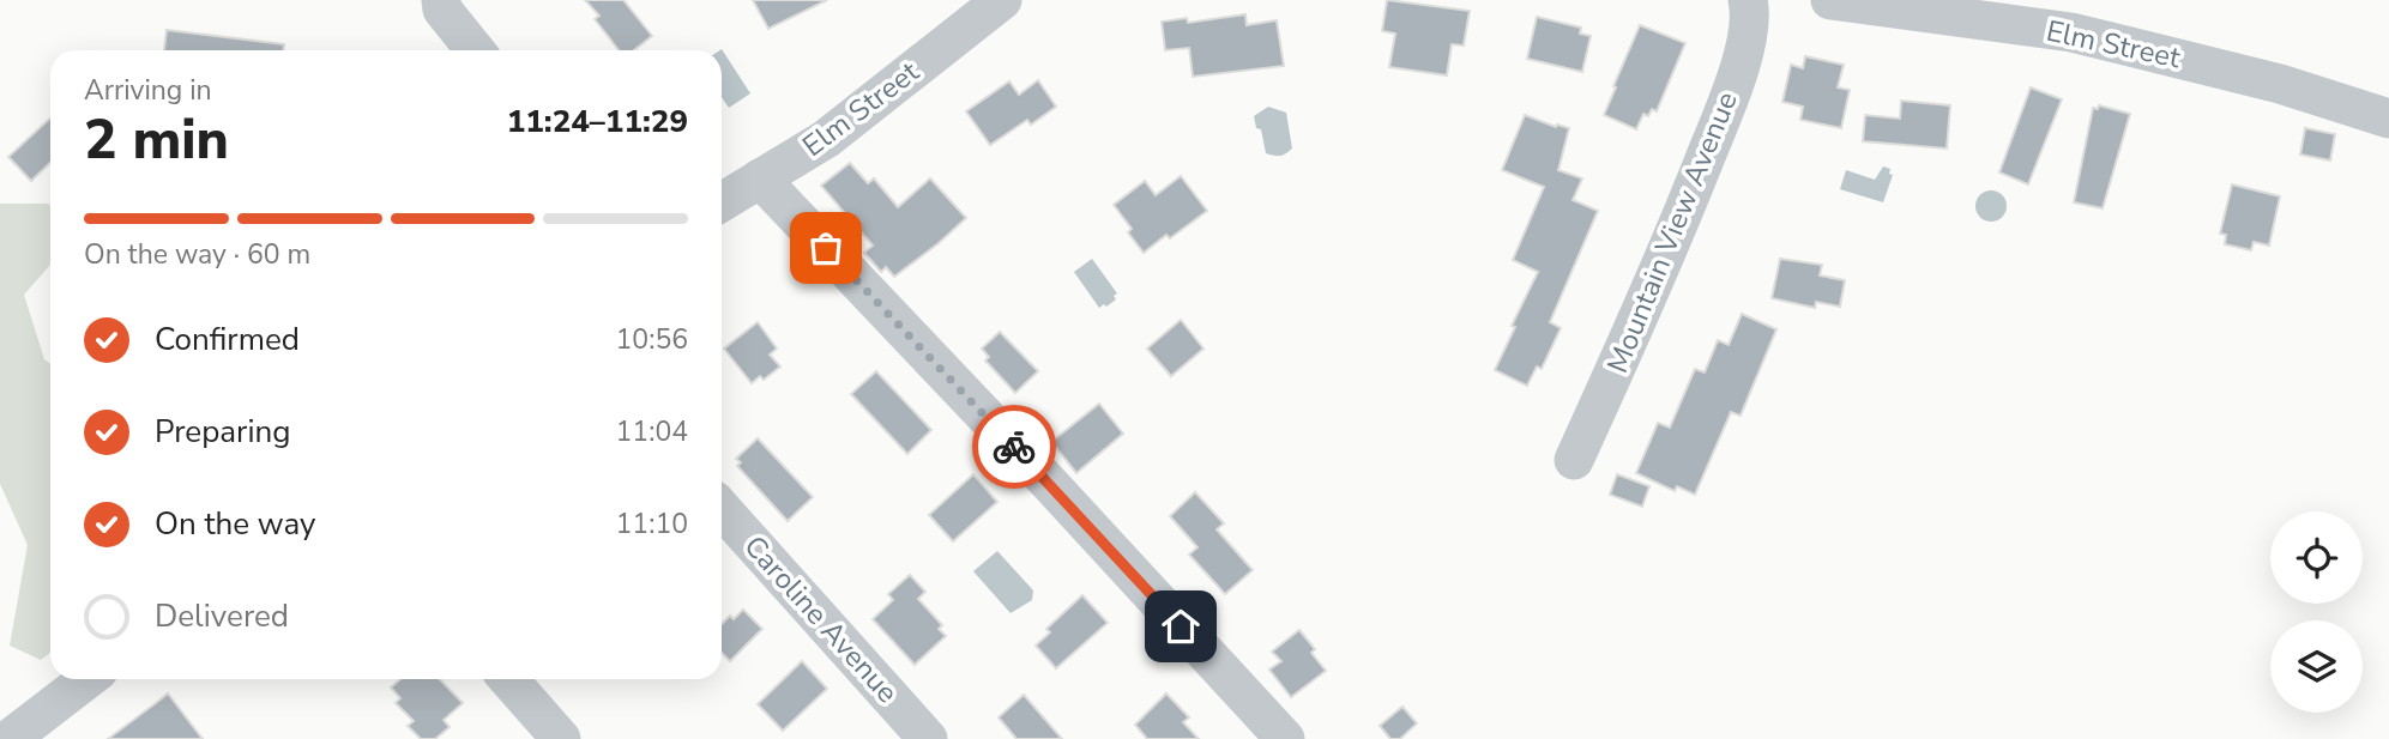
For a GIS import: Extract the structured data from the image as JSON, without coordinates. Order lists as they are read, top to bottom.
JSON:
{
  "streets": {
    "street": ["Elm Street", "Mountain View Avenue", "Caroline Avenue"]
  },
  "page": {
    "heading": ["2 min", "Arriving in", "11:24–11:29"],
    "bar": "On the way · 60 m",
    "list": [
      ["Confirmed", "10:56"],
      ["Preparing", "11:04"],
      ["On the way", "11:10"],
      "Delivered"
    ]
  }
}
